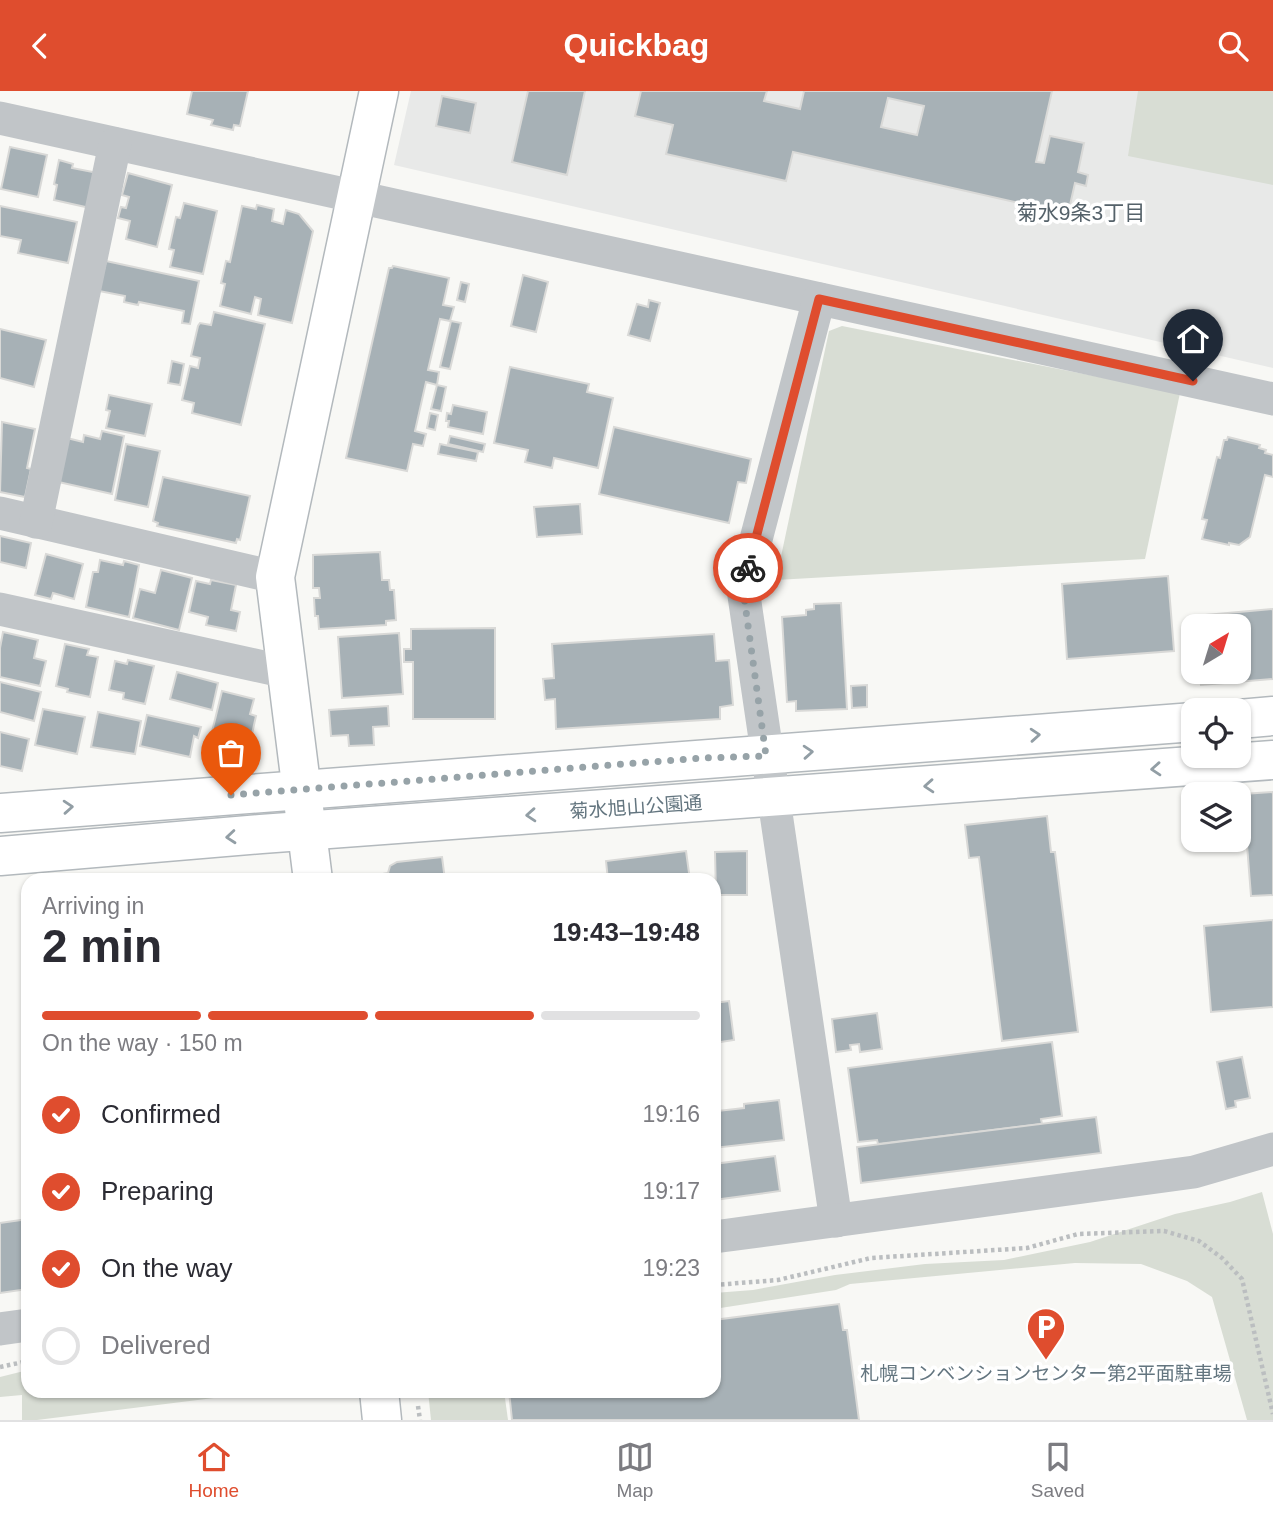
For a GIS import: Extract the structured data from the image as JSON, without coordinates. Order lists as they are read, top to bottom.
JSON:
{
  "streets": {
    "street": ["菊水旭山公園通"]
  },
  "districts": ["菊水9条3丁目"],
  "places": {
    "parking": ["札幌コンベンションセンター第2平面駐車場"]
  },
  "north": "top right",
  "page": {
    "header": "Quickbag",
    "heading": ["2 min", "Arriving in", "19:43–19:48"],
    "bar": "On the way · 150 m",
    "list": [
      ["Confirmed", "19:16"],
      ["Preparing", "19:17"],
      ["On the way", "19:23"],
      "Delivered"
    ],
    "tabs": ["Home", "Map", "Saved"]
  }
}
